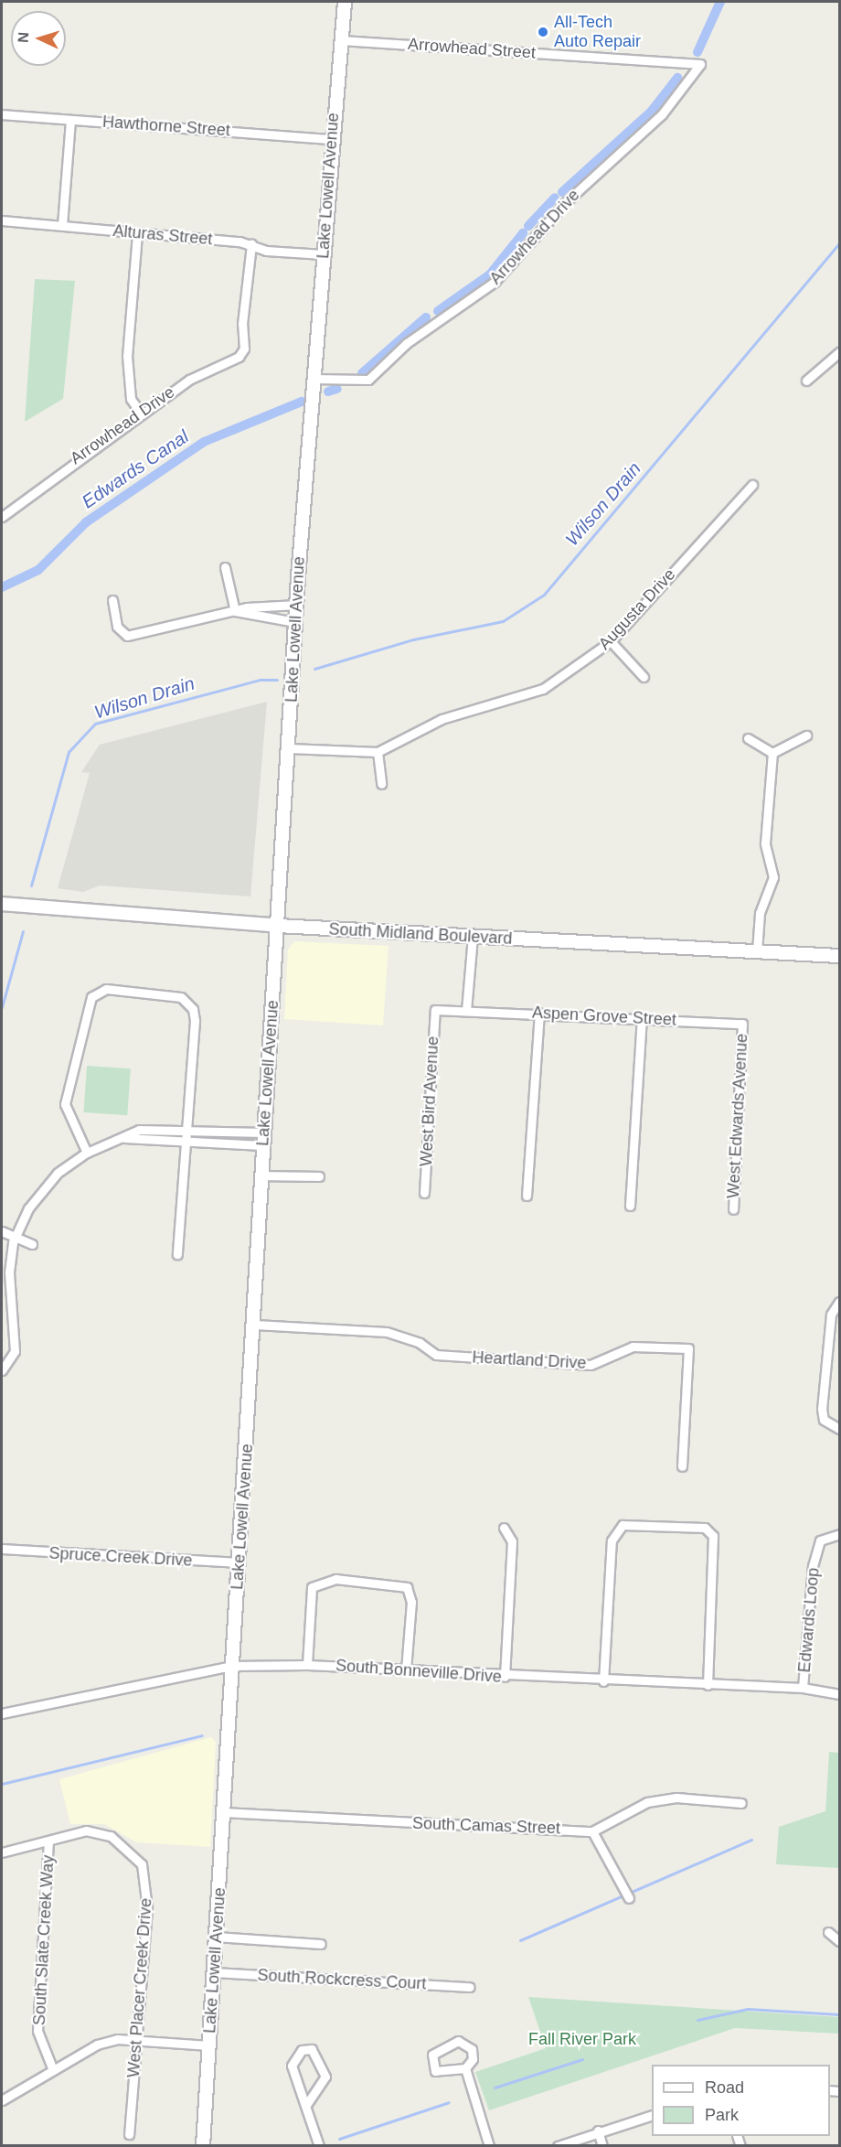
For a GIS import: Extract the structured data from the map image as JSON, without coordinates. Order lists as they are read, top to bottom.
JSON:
{
  "streets": {
    "main road": ["Lake Lowell Avenue", "South Midland Boulevard"],
    "street": [
      "Arrowhead Street",
      "Hawthorne Street",
      "Alturas Street",
      "Arrowhead Drive",
      "Augusta Drive",
      "Aspen Grove Street",
      "West Bird Avenue",
      "West Edwards Avenue",
      "Heartland Drive",
      "Spruce Creek Drive",
      "Edwards Loop",
      "South Bonneville Drive",
      "South Camas Street",
      "South Slate Creek Way",
      "South Rockcress Court",
      "West Placer Creek Drive"
    ]
  },
  "crossings": [
    ["Arrowhead Street", "Lake Lowell Avenue"],
    ["Arrowhead Street", "Arrowhead Drive"],
    ["Hawthorne Street", "Lake Lowell Avenue"],
    ["Lake Lowell Avenue", "Alturas Street"],
    ["Lake Lowell Avenue", "Arrowhead Drive"],
    ["Lake Lowell Avenue", "Augusta Drive"],
    ["Lake Lowell Avenue", "South Midland Boulevard"],
    ["Lake Lowell Avenue", "Heartland Drive"],
    ["Lake Lowell Avenue", "Spruce Creek Drive"],
    ["Lake Lowell Avenue", "South Bonneville Drive"],
    ["Lake Lowell Avenue", "South Camas Street"],
    ["Lake Lowell Avenue", "South Rockcress Court"],
    ["Alturas Street", "Arrowhead Drive"],
    ["Aspen Grove Street", "West Bird Avenue"],
    ["Aspen Grove Street", "West Edwards Avenue"],
    ["Edwards Loop", "South Bonneville Drive"],
    ["South Slate Creek Way", "West Placer Creek Drive"]
  ],
  "water": ["Edwards Canal", "Wilson Drain"],
  "parks": ["Fall River Park"],
  "places": ["All-Tech Auto Repair"],
  "legend": ["Road", "Park"],
  "north": "left"
}
